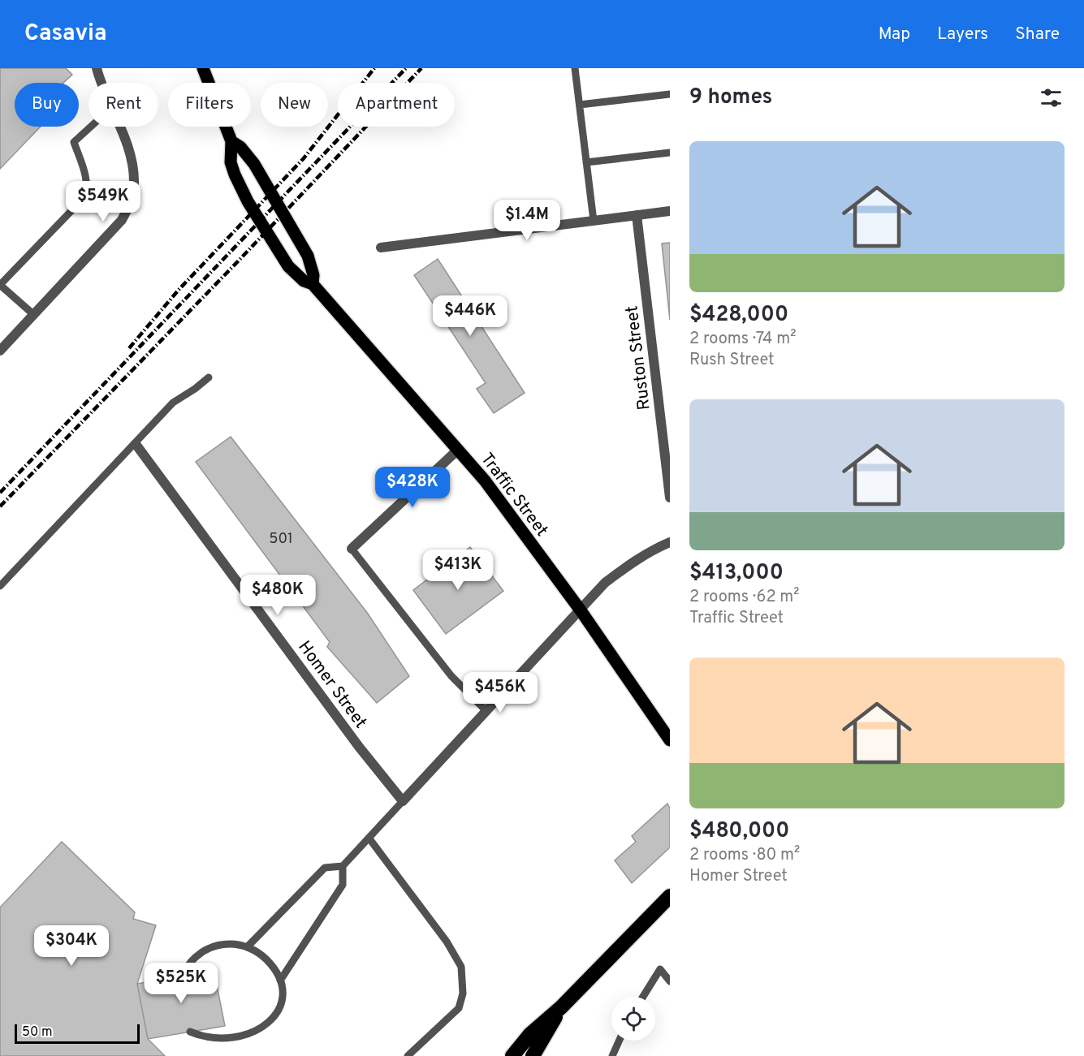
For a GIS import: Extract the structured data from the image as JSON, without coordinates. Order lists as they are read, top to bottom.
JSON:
{
  "streets": {
    "main road": ["Traffic Street"],
    "street": ["Ruston Street", "Homer Street"]
  },
  "house_numbers": ["501"],
  "scale_bar": "50 m",
  "page": {
    "header": "Casavia",
    "nav": ["Map", "Layers", "Share"],
    "heading": "9 homes",
    "chip": [
      "Buy",
      "Rent",
      "Filters",
      "New",
      "Apartment"
    ],
    "list": [
      {
        "name": "$428,000",
        "note": "2 rooms · 74 m² · Rush Street"
      },
      {
        "name": "$413,000",
        "note": "2 rooms · 62 m² · Traffic Street"
      },
      {
        "name": "$480,000",
        "note": "2 rooms · 80 m² · Homer Street"
      }
    ],
    "price": [
      "$549K",
      "$1.4M",
      "$446K",
      "$428K",
      "$413K",
      "$480K",
      "$456K",
      "$304K",
      "$525K"
    ],
    "scale": "50 m"
  }
}
